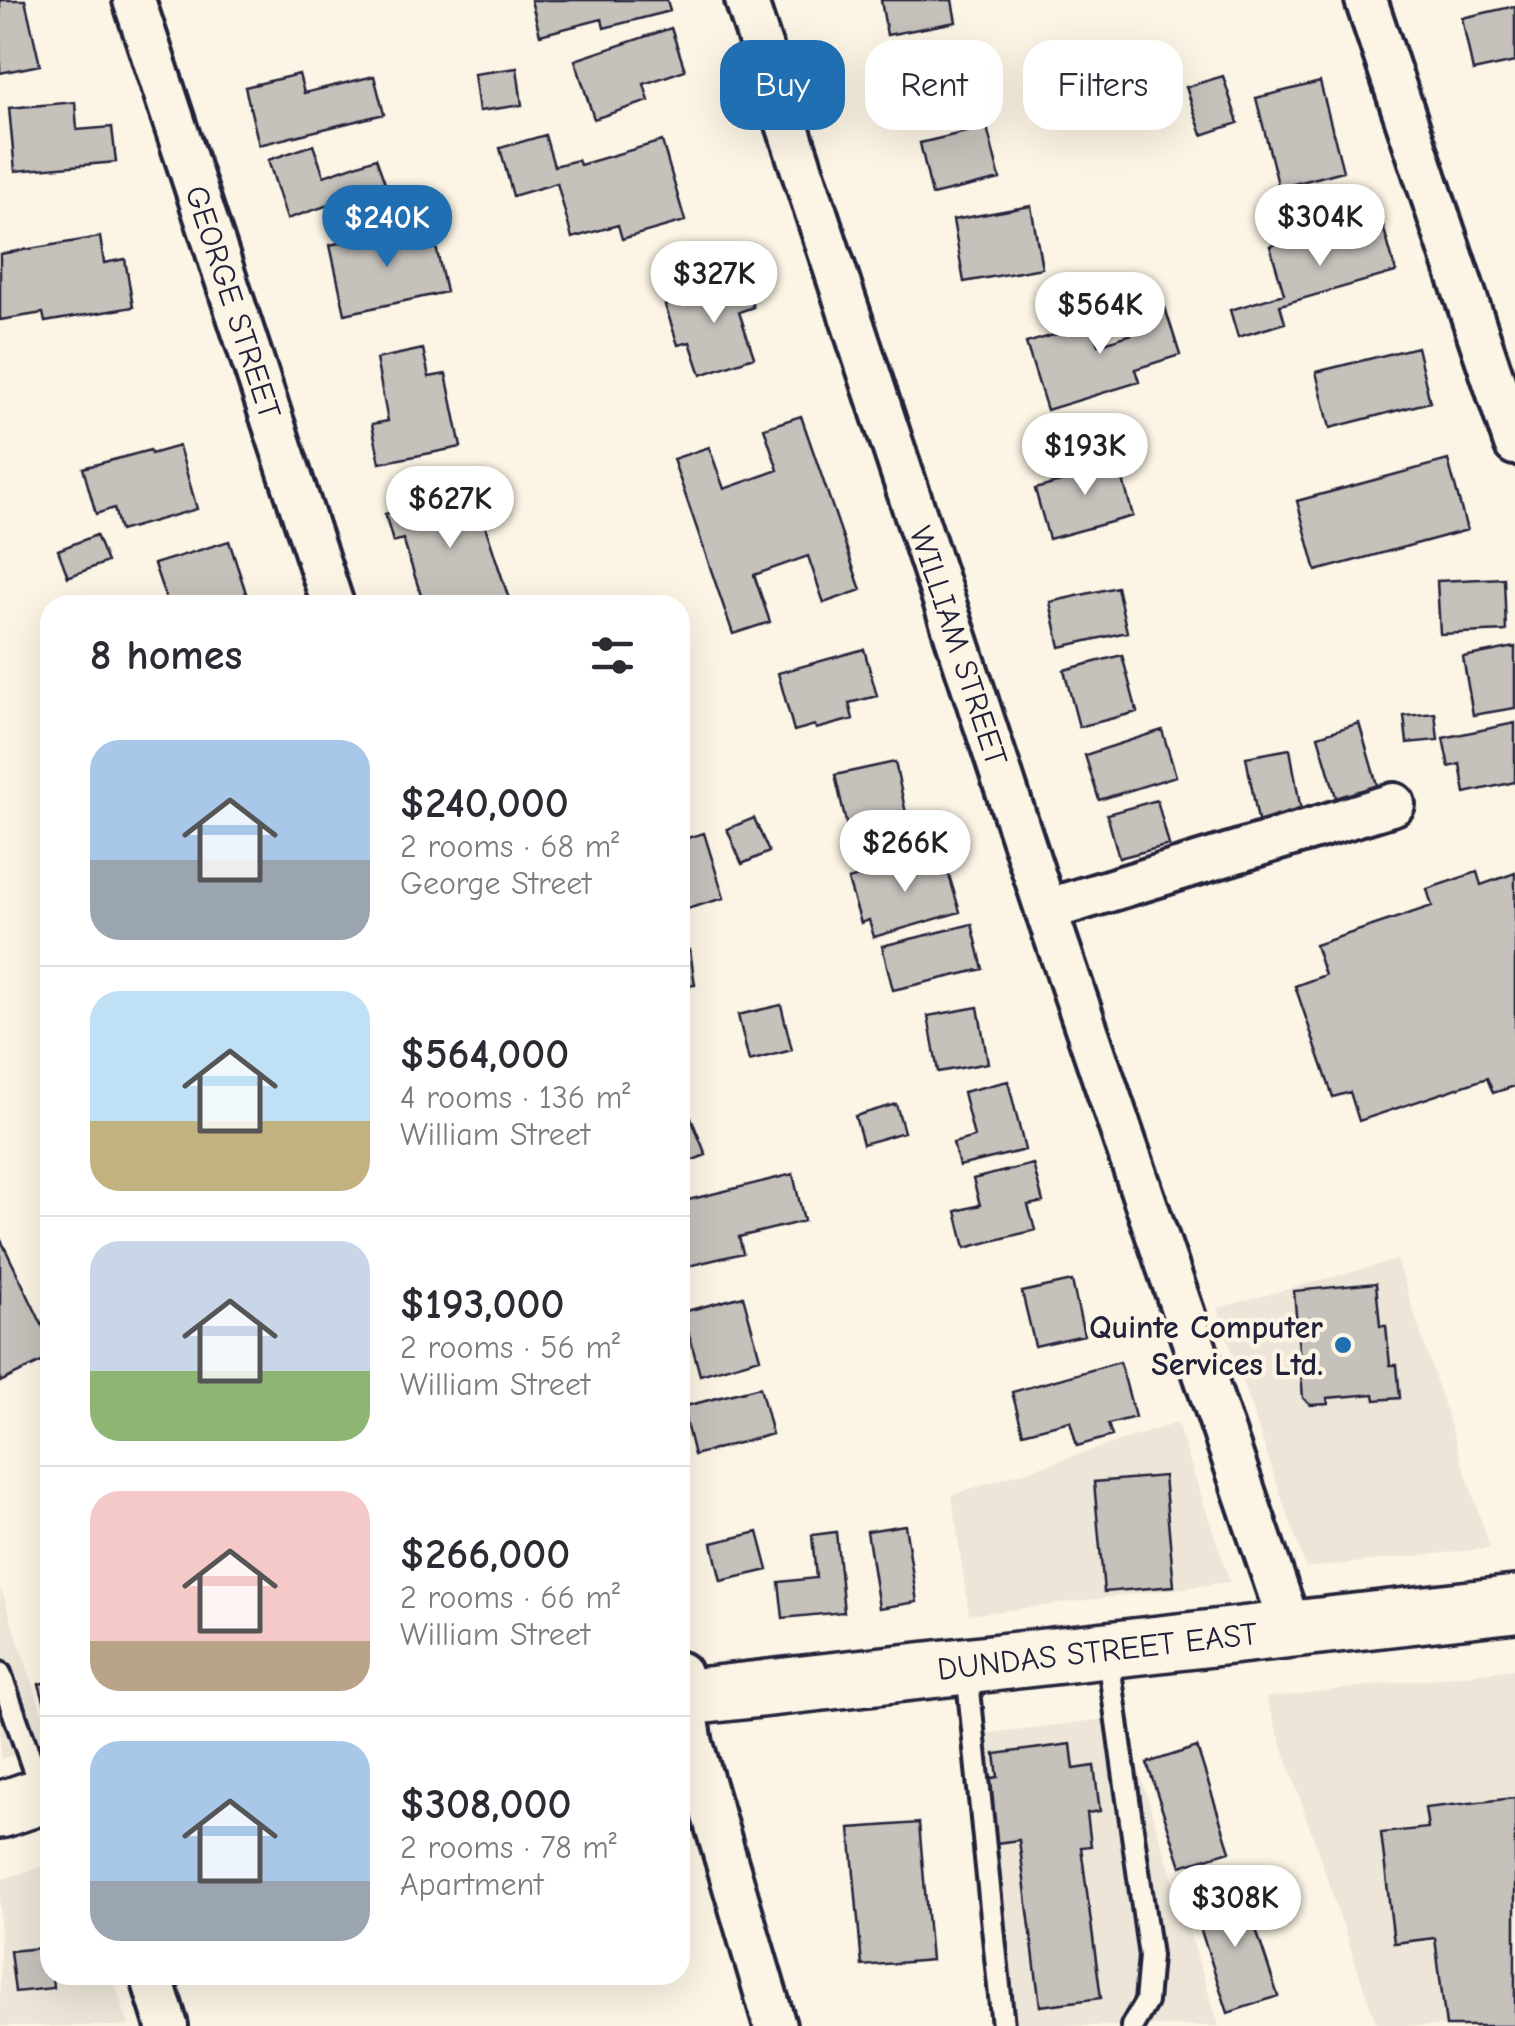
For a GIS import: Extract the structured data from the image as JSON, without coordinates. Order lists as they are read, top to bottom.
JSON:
{
  "streets": {
    "main road": ["DUNDAS STREET EAST"],
    "street": ["GEORGE STREET", "WILLIAM STREET"]
  },
  "crossings": [
    ["WILLIAM STREET", "DUNDAS STREET EAST"]
  ],
  "places": ["Quinte Computer Services Ltd."],
  "page": {
    "chip": ["Buy", "Rent", "Filters"],
    "price": [
      "$304K",
      "$240K",
      "$327K",
      "$564K",
      "$193K",
      "$627K",
      "$266K",
      "$308K"
    ],
    "heading": "8 homes",
    "list": [
      {
        "name": "$240,000",
        "note": "2 rooms · 68 m² · George Street"
      },
      {
        "name": "$564,000",
        "note": "4 rooms · 136 m² · William Street"
      },
      {
        "name": "$193,000",
        "note": "2 rooms · 56 m² · William Street"
      },
      {
        "name": "$266,000",
        "note": "2 rooms · 66 m² · William Street"
      },
      {
        "name": "$308,000",
        "note": "2 rooms · 78 m² · Apartment"
      }
    ]
  }
}
